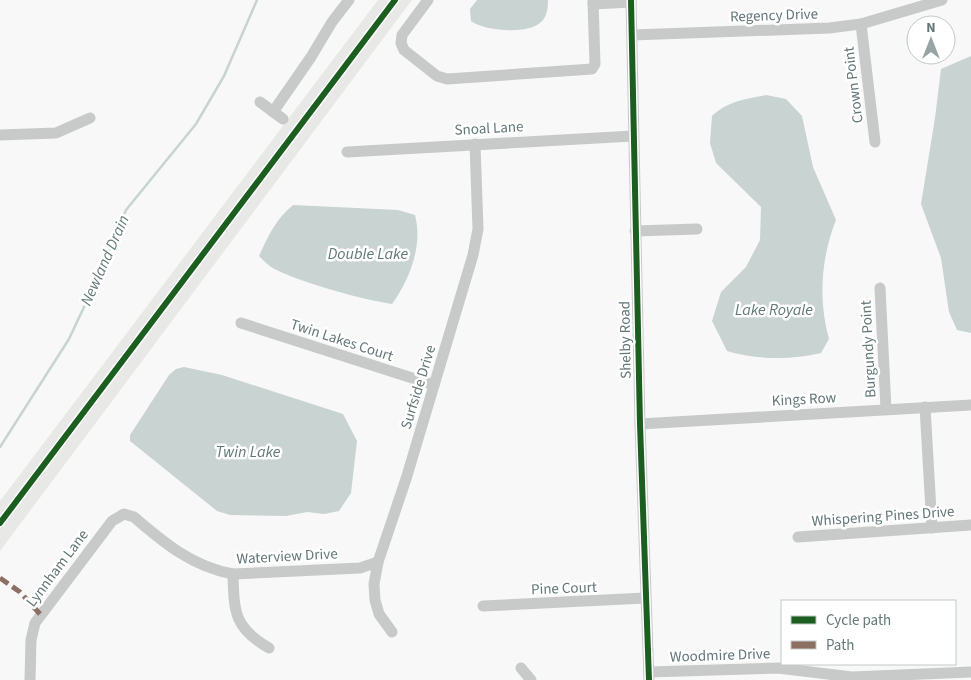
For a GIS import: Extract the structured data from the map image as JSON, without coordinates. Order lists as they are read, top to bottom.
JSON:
{
  "streets": {
    "street": [
      "Regency Drive",
      "Crown Point",
      "Snoal Lane",
      "Twin Lakes Court",
      "Shelby Road",
      "Burgundy Point",
      "Surfside Drive",
      "Kings Row",
      "Whispering Pines Drive",
      "Waterview Drive",
      "Lynnham Lane",
      "Pine Court",
      "Woodmire Drive"
    ]
  },
  "crossings": [
    ["Regency Drive", "Crown Point"],
    ["Regency Drive", "Shelby Road"],
    ["Snoal Lane", "Shelby Road"],
    ["Snoal Lane", "Surfside Drive"],
    ["Twin Lakes Court", "Surfside Drive"],
    ["Shelby Road", "Kings Row"],
    ["Shelby Road", "Pine Court"],
    ["Shelby Road", "Woodmire Drive"],
    ["Burgundy Point", "Kings Row"],
    ["Surfside Drive", "Waterview Drive"],
    ["Waterview Drive", "Lynnham Lane"]
  ],
  "water": [
    "Double Lake",
    "Newland Drain",
    "Lake Royale",
    "Twin Lake"
  ],
  "legend": ["Cycle path", "Path"],
  "north": "top"
}
